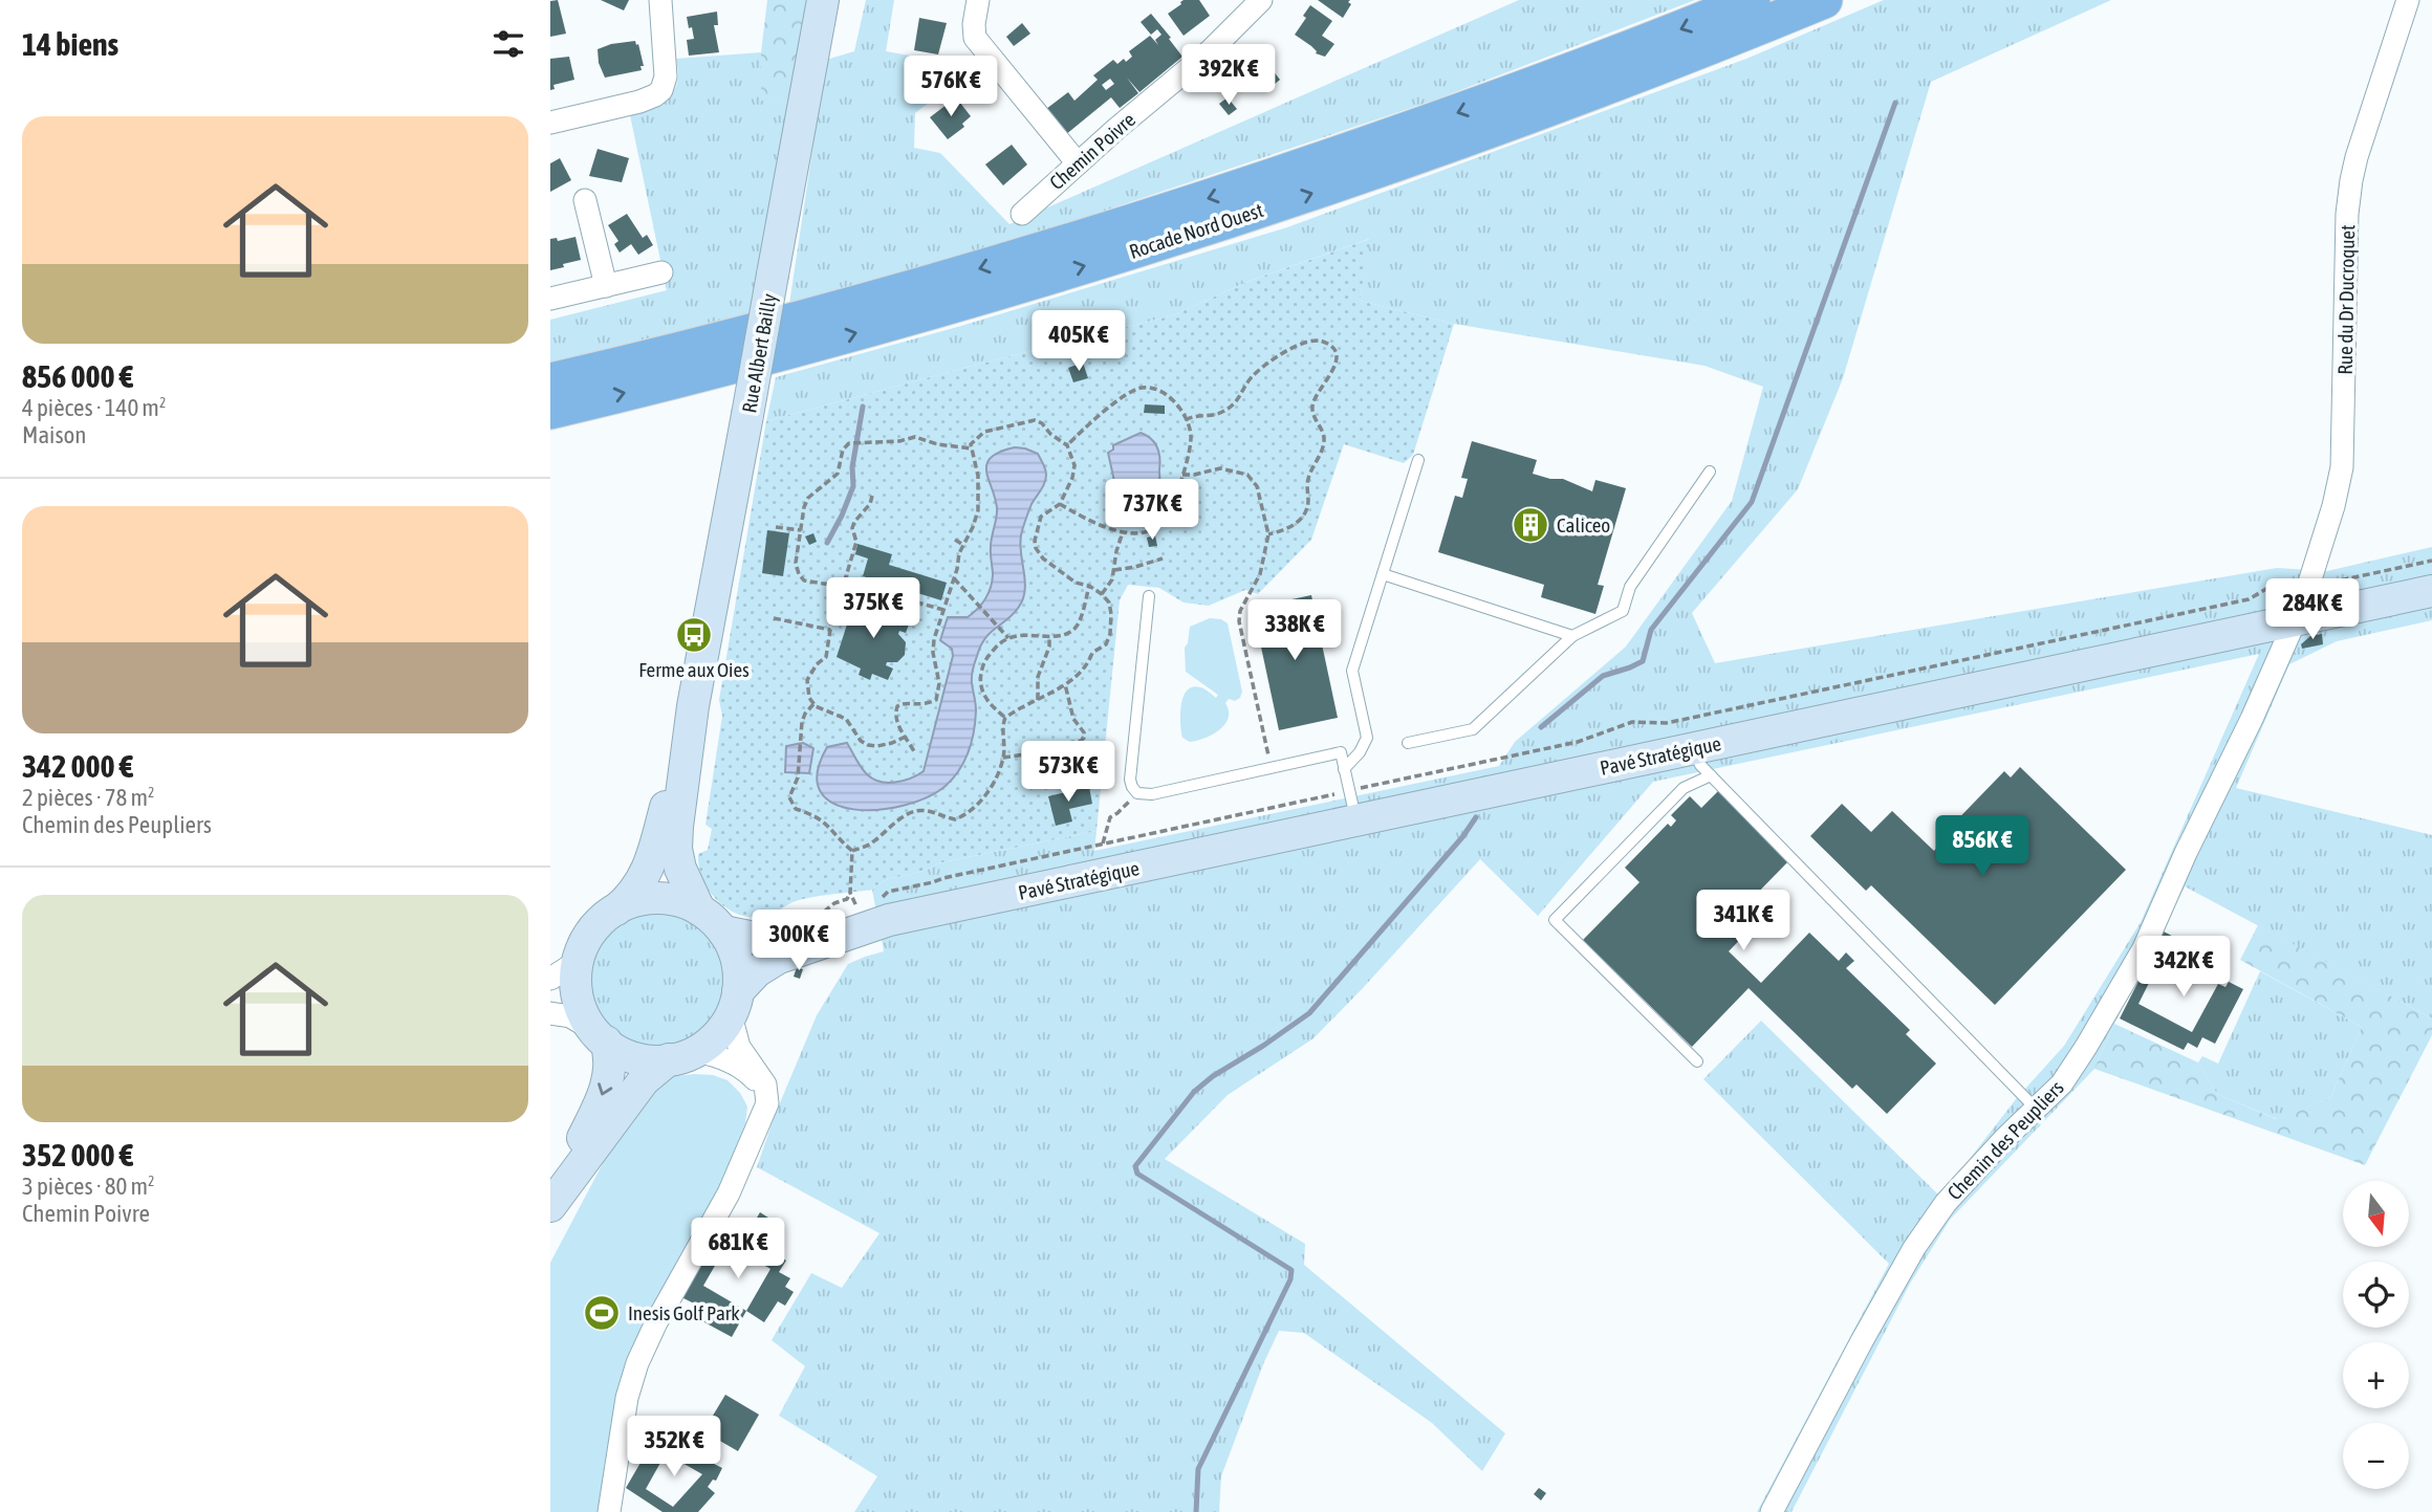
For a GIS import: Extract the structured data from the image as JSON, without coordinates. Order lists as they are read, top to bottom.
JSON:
{
  "streets": {
    "highway": ["Rocade Nord Ouest"],
    "main road": ["Rue Albert Bailly", "Pavé Stratégique"],
    "street": ["Chemin Poivre", "Rue du Dr Ducroquet", "Chemin des Peupliers"]
  },
  "crossings": [
    ["Rue du Dr Ducroquet", "Pavé Stratégique"],
    ["Rue du Dr Ducroquet", "Chemin des Peupliers"],
    ["Rue Albert Bailly", "Pavé Stratégique"],
    ["Pavé Stratégique", "Chemin des Peupliers"]
  ],
  "places": {
    "building": ["Caliceo"],
    "bus stop": ["Ferme aux Oies"],
    "sports": ["Inesis Golf Park"]
  },
  "north": "bottom",
  "page": {
    "heading": "14 biens",
    "price": [
      "392K €",
      "576K €",
      "405K €",
      "737K €",
      "375K €",
      "284K €",
      "338K €",
      "573K €",
      "856K €",
      "341K €",
      "300K €",
      "342K €",
      "681K €",
      "352K €"
    ],
    "list": [
      {
        "name": "856 000 €",
        "note": "4 pièces · 140 m² · Maison"
      },
      {
        "name": "342 000 €",
        "note": "2 pièces · 78 m² · Chemin des Peupliers"
      },
      {
        "name": "352 000 €",
        "note": "3 pièces · 80 m² · Chemin Poivre"
      }
    ],
    "map_buttons": ["+", "−"]
  }
}
